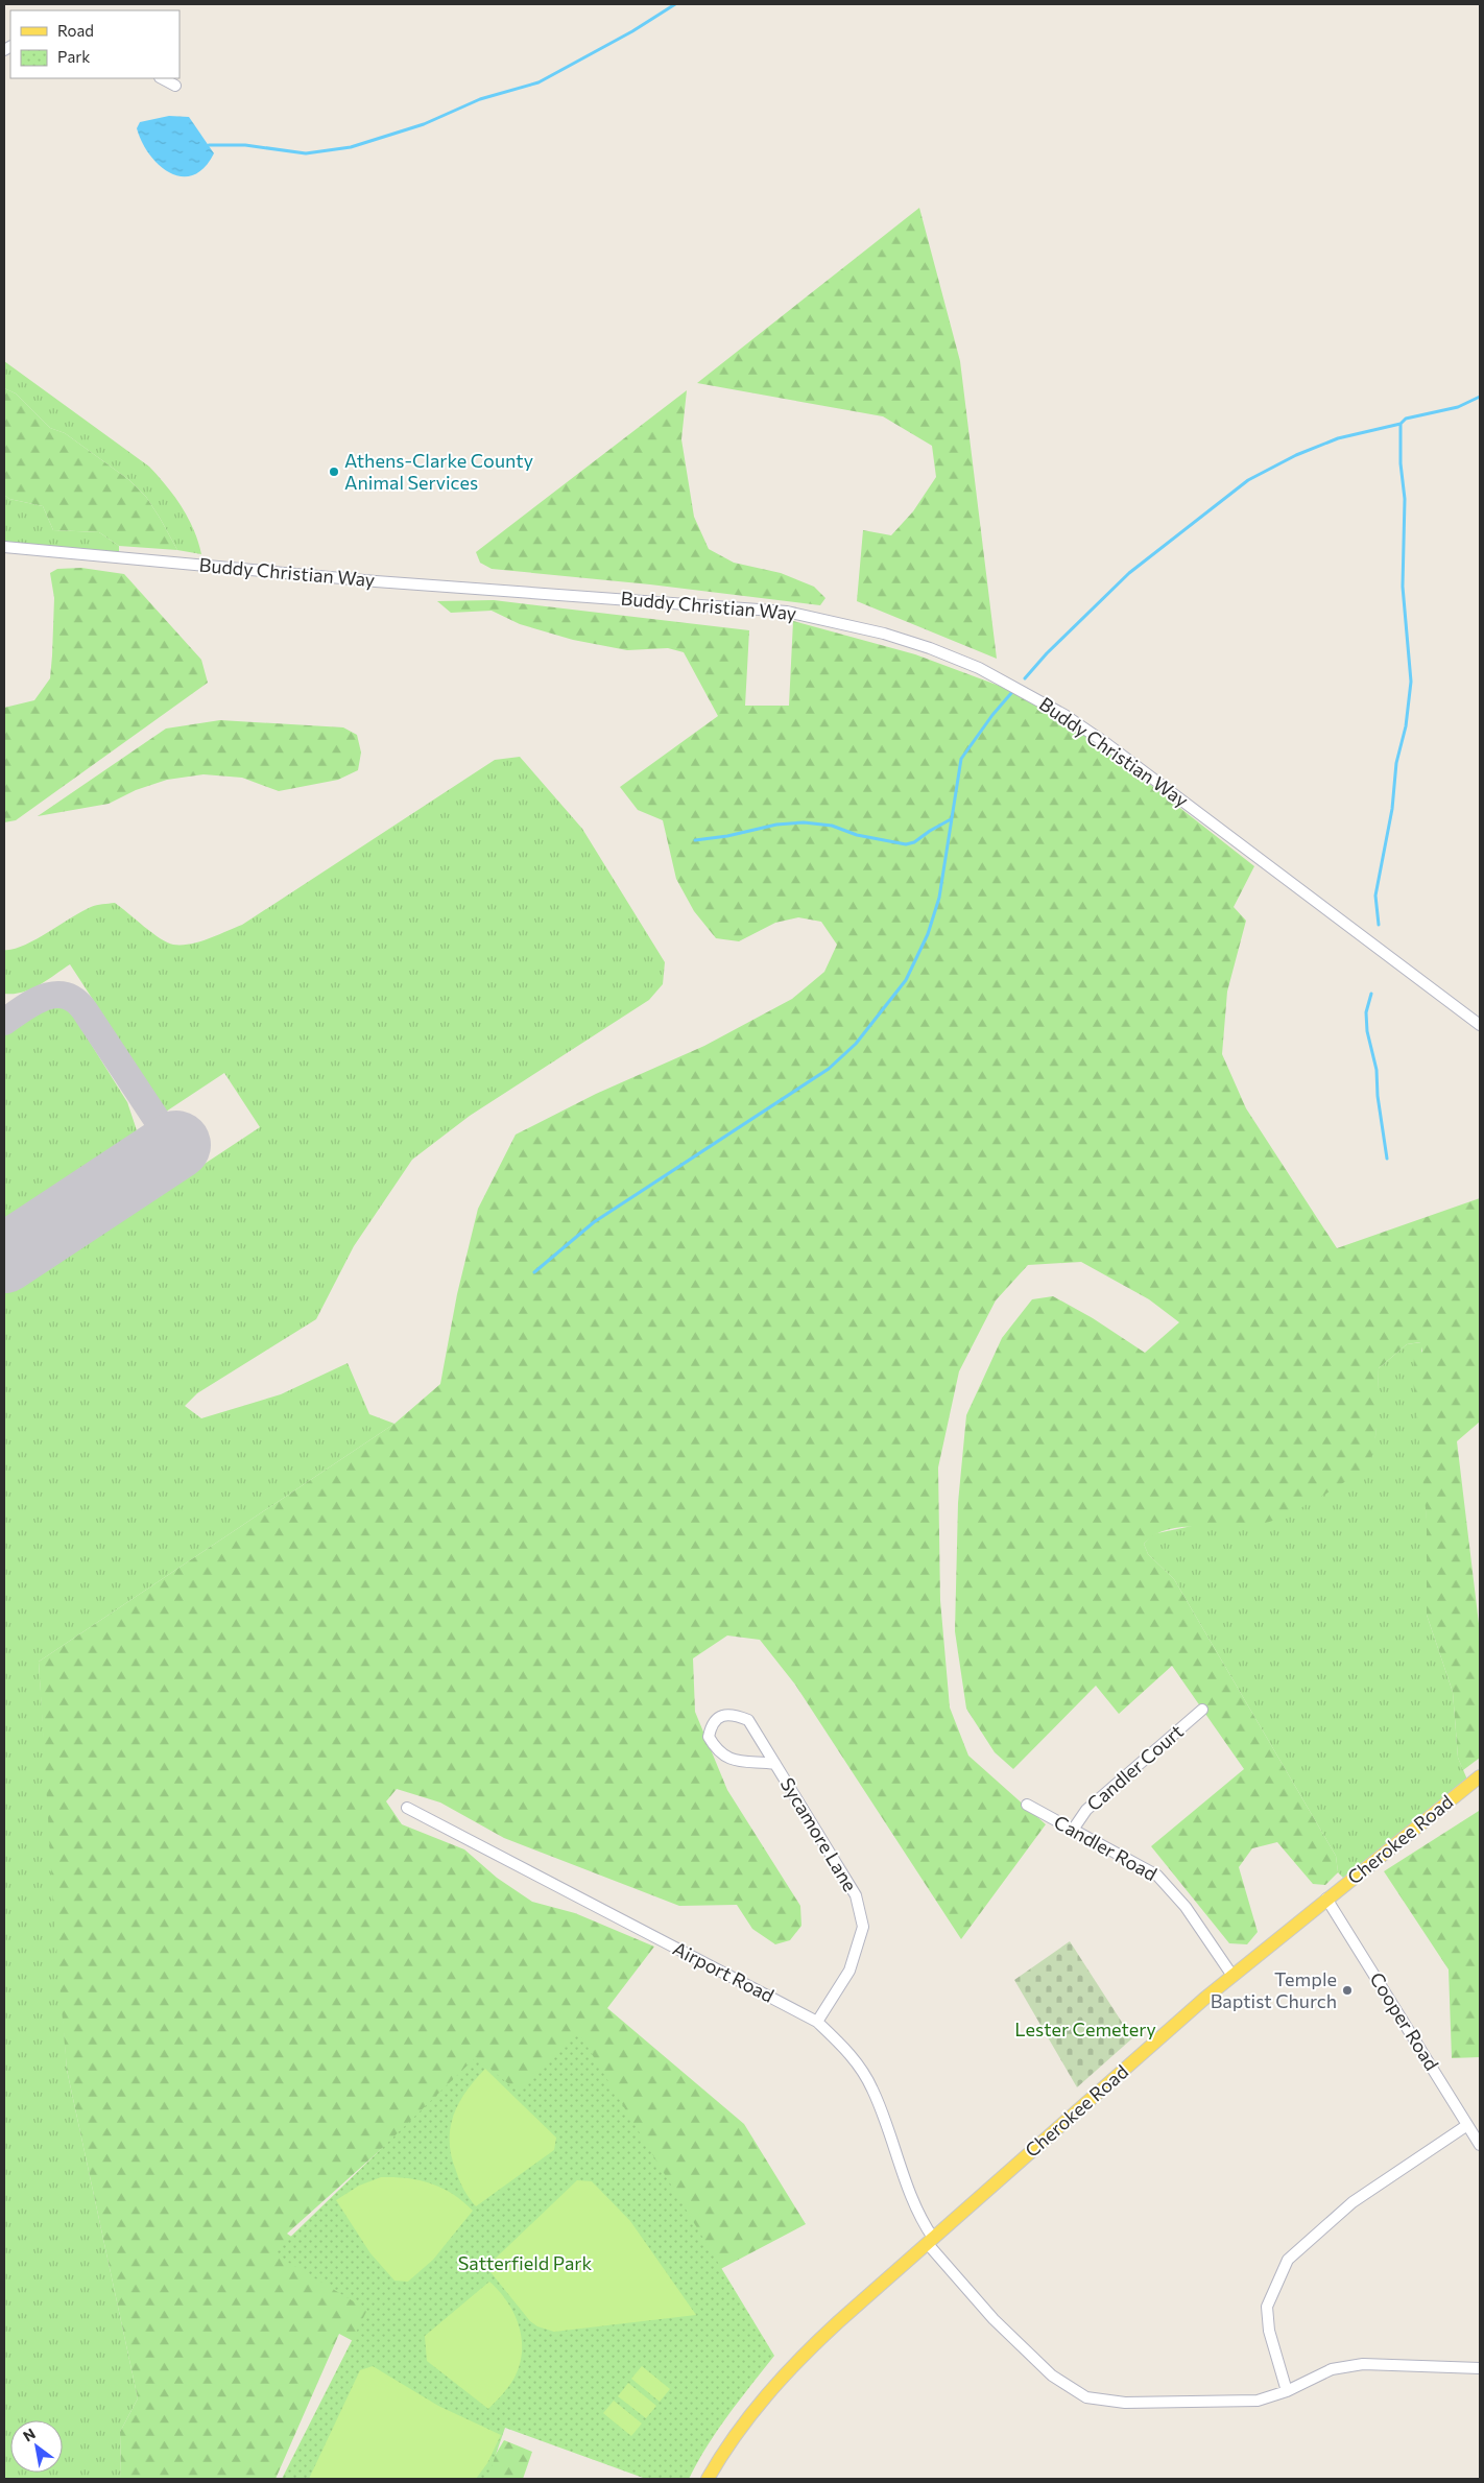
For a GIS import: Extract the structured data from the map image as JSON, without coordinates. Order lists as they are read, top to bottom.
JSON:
{
  "streets": {
    "main road": ["Cherokee Road"],
    "street": [
      "Buddy Christian Way",
      "Candler Court",
      "Sycamore Lane",
      "Candler Road",
      "Airport Road",
      "Cooper Road"
    ]
  },
  "crossings": [
    ["Candler Court", "Candler Road"],
    ["Sycamore Lane", "Airport Road"],
    ["Cherokee Road", "Candler Road"],
    ["Cherokee Road", "Airport Road"],
    ["Cherokee Road", "Cooper Road"]
  ],
  "parks": ["Lester Cemetery", "Satterfield Park"],
  "places": ["Athens-Clarke County Animal Services", "Temple Baptist Church"],
  "legend": ["Road", "Park"],
  "north": "top left"
}
